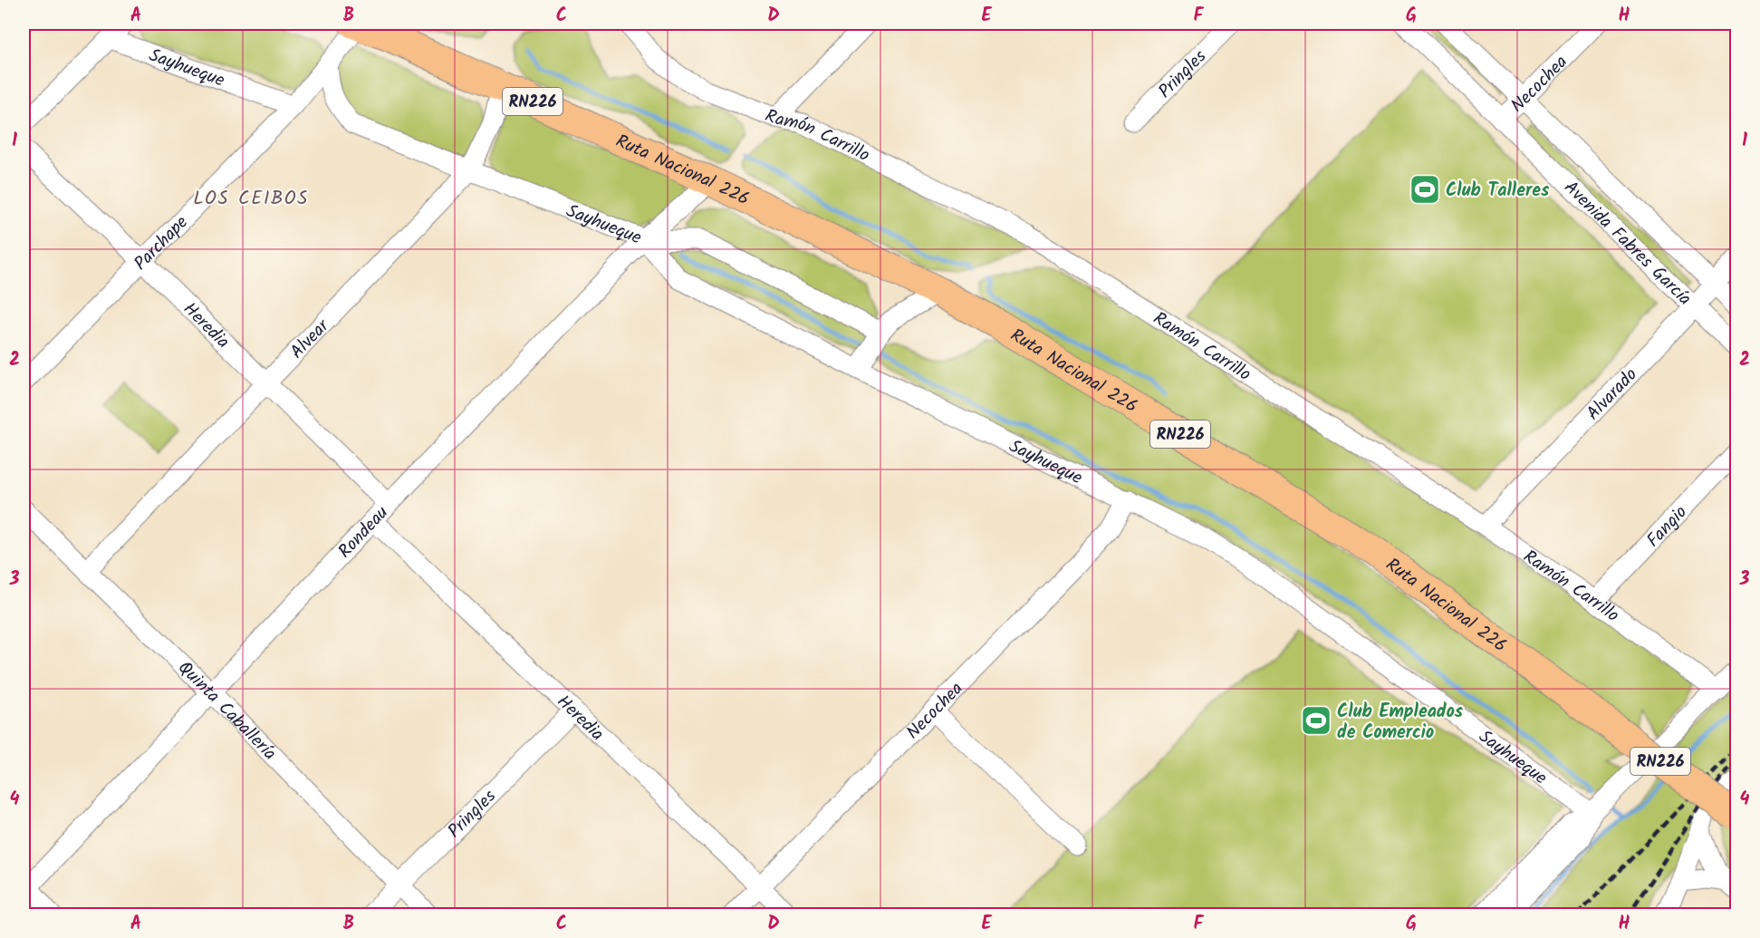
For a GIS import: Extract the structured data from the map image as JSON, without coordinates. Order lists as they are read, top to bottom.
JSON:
{
  "streets": {
    "highway": ["RN226", "Ruta Nacional 226"],
    "street": [
      "Sayhueque",
      "Pringles",
      "Necochea",
      "Ramón Carrillo",
      "Parchape",
      "Avenida Fabres García",
      "Heredia",
      "Alvear",
      "Alvarado",
      "Fangio",
      "Rondeau",
      "Quinta Caballería"
    ]
  },
  "crossings": [
    ["Sayhueque", "Necochea"],
    ["Sayhueque", "Parchape"],
    ["Sayhueque", "Alvear"],
    ["Sayhueque", "Rondeau"],
    ["Pringles", "Heredia"],
    ["Pringles", "Quinta Caballería"],
    ["Necochea", "Avenida Fabres García"],
    ["Necochea", "Heredia"],
    ["Ramón Carrillo", "Alvarado"],
    ["Ramón Carrillo", "Fangio"],
    ["Ruta Nacional 226", "Parchape"],
    ["Ruta Nacional 226", "Alvear"],
    ["Ruta Nacional 226", "Rondeau"],
    ["Parchape", "Heredia"],
    ["Avenida Fabres García", "Alvarado"],
    ["Heredia", "Alvear"],
    ["Heredia", "Rondeau"],
    ["Alvear", "Quinta Caballería"],
    ["Rondeau", "Quinta Caballería"]
  ],
  "districts": ["LOS CEIBOS"],
  "places": {
    "sports": ["Club Talleres", "Club Empleados de Comercio"]
  },
  "grid": {
    "columns": [
      "A",
      "B",
      "C",
      "D",
      "E",
      "F",
      "G",
      "H"
    ],
    "rows": [
      "1",
      "2",
      "3",
      "4"
    ]
  }
}
